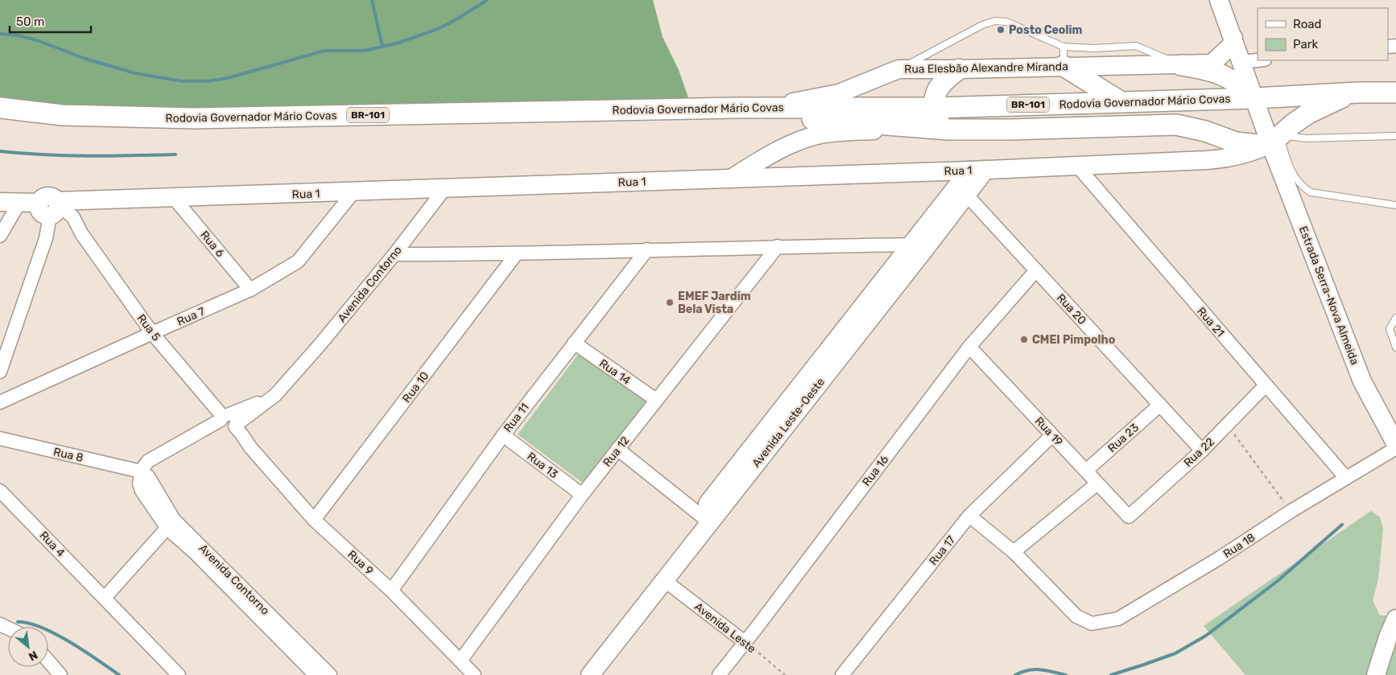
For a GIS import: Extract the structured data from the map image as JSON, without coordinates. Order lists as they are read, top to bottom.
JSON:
{
  "streets": {
    "main road": ["Rodovia Governador Mário Covas", "BR-101"],
    "street": [
      "Rua Elesbão Alexandre Miranda",
      "Rua 1",
      "Rua 6",
      "Avenida Contorno",
      "Estrada Serra-Nova Almeida",
      "Rua 20",
      "Rua 7",
      "Rua 21",
      "Rua 5",
      "Rua 14",
      "Rua 10",
      "Rua 11",
      "Avenida Leste-Oeste",
      "Rua 19",
      "Rua 23",
      "Rua 12",
      "Rua 22",
      "Rua 8",
      "Rua 13",
      "Rua 16",
      "Rua 4",
      "Rua 18",
      "Rua 17",
      "Rua 9",
      "Avenida Leste"
    ]
  },
  "crossings": [
    ["Rua Elesbão Alexandre Miranda", "Rodovia Governador Mário Covas"],
    ["Rua 1", "Rua 6"],
    ["Rua 1", "Avenida Contorno"],
    ["Rua 1", "Estrada Serra-Nova Almeida"],
    ["Rua 1", "Rua 7"],
    ["Rua 1", "Rua 21"],
    ["Rua 1", "Rua 5"],
    ["Rua 1", "Avenida Leste-Oeste"],
    ["Rua 6", "Rua 7"],
    ["Avenida Contorno", "Rua 5"],
    ["Avenida Contorno", "Rua 8"],
    ["Avenida Contorno", "Rua 9"],
    ["Rua 20", "Avenida Leste-Oeste"],
    ["Rua 20", "Rua 23"],
    ["Rua 20", "Rua 22"],
    ["Rua 20", "Rua 16"],
    ["Rua 7", "Rua 5"],
    ["Rua 21", "Rua 22"],
    ["Rua 21", "Rua 18"],
    ["Rua 5", "Rua 9"],
    ["Rua 14", "Rua 11"],
    ["Rua 14", "Rua 12"],
    ["Rua 10", "Rua 9"],
    ["Rua 11", "Rua 13"],
    ["Rua 11", "Rua 9"],
    ["Avenida Leste-Oeste", "Avenida Leste"],
    ["Rua 19", "Rua 23"],
    ["Rua 19", "Rua 22"],
    ["Rua 19", "Rua 16"],
    ["Rua 19", "Rua 17"],
    ["Rua 12", "Rua 13"],
    ["Rua 12", "Rua 9"],
    ["Rua 16", "Avenida Leste"]
  ],
  "places": ["Posto Ceolim", "EMEF Jardim Bela Vista", "CMEI Pimpolho"],
  "legend": ["Road", "Park"],
  "scale_bar": "50 m",
  "north": "bottom right"
}
